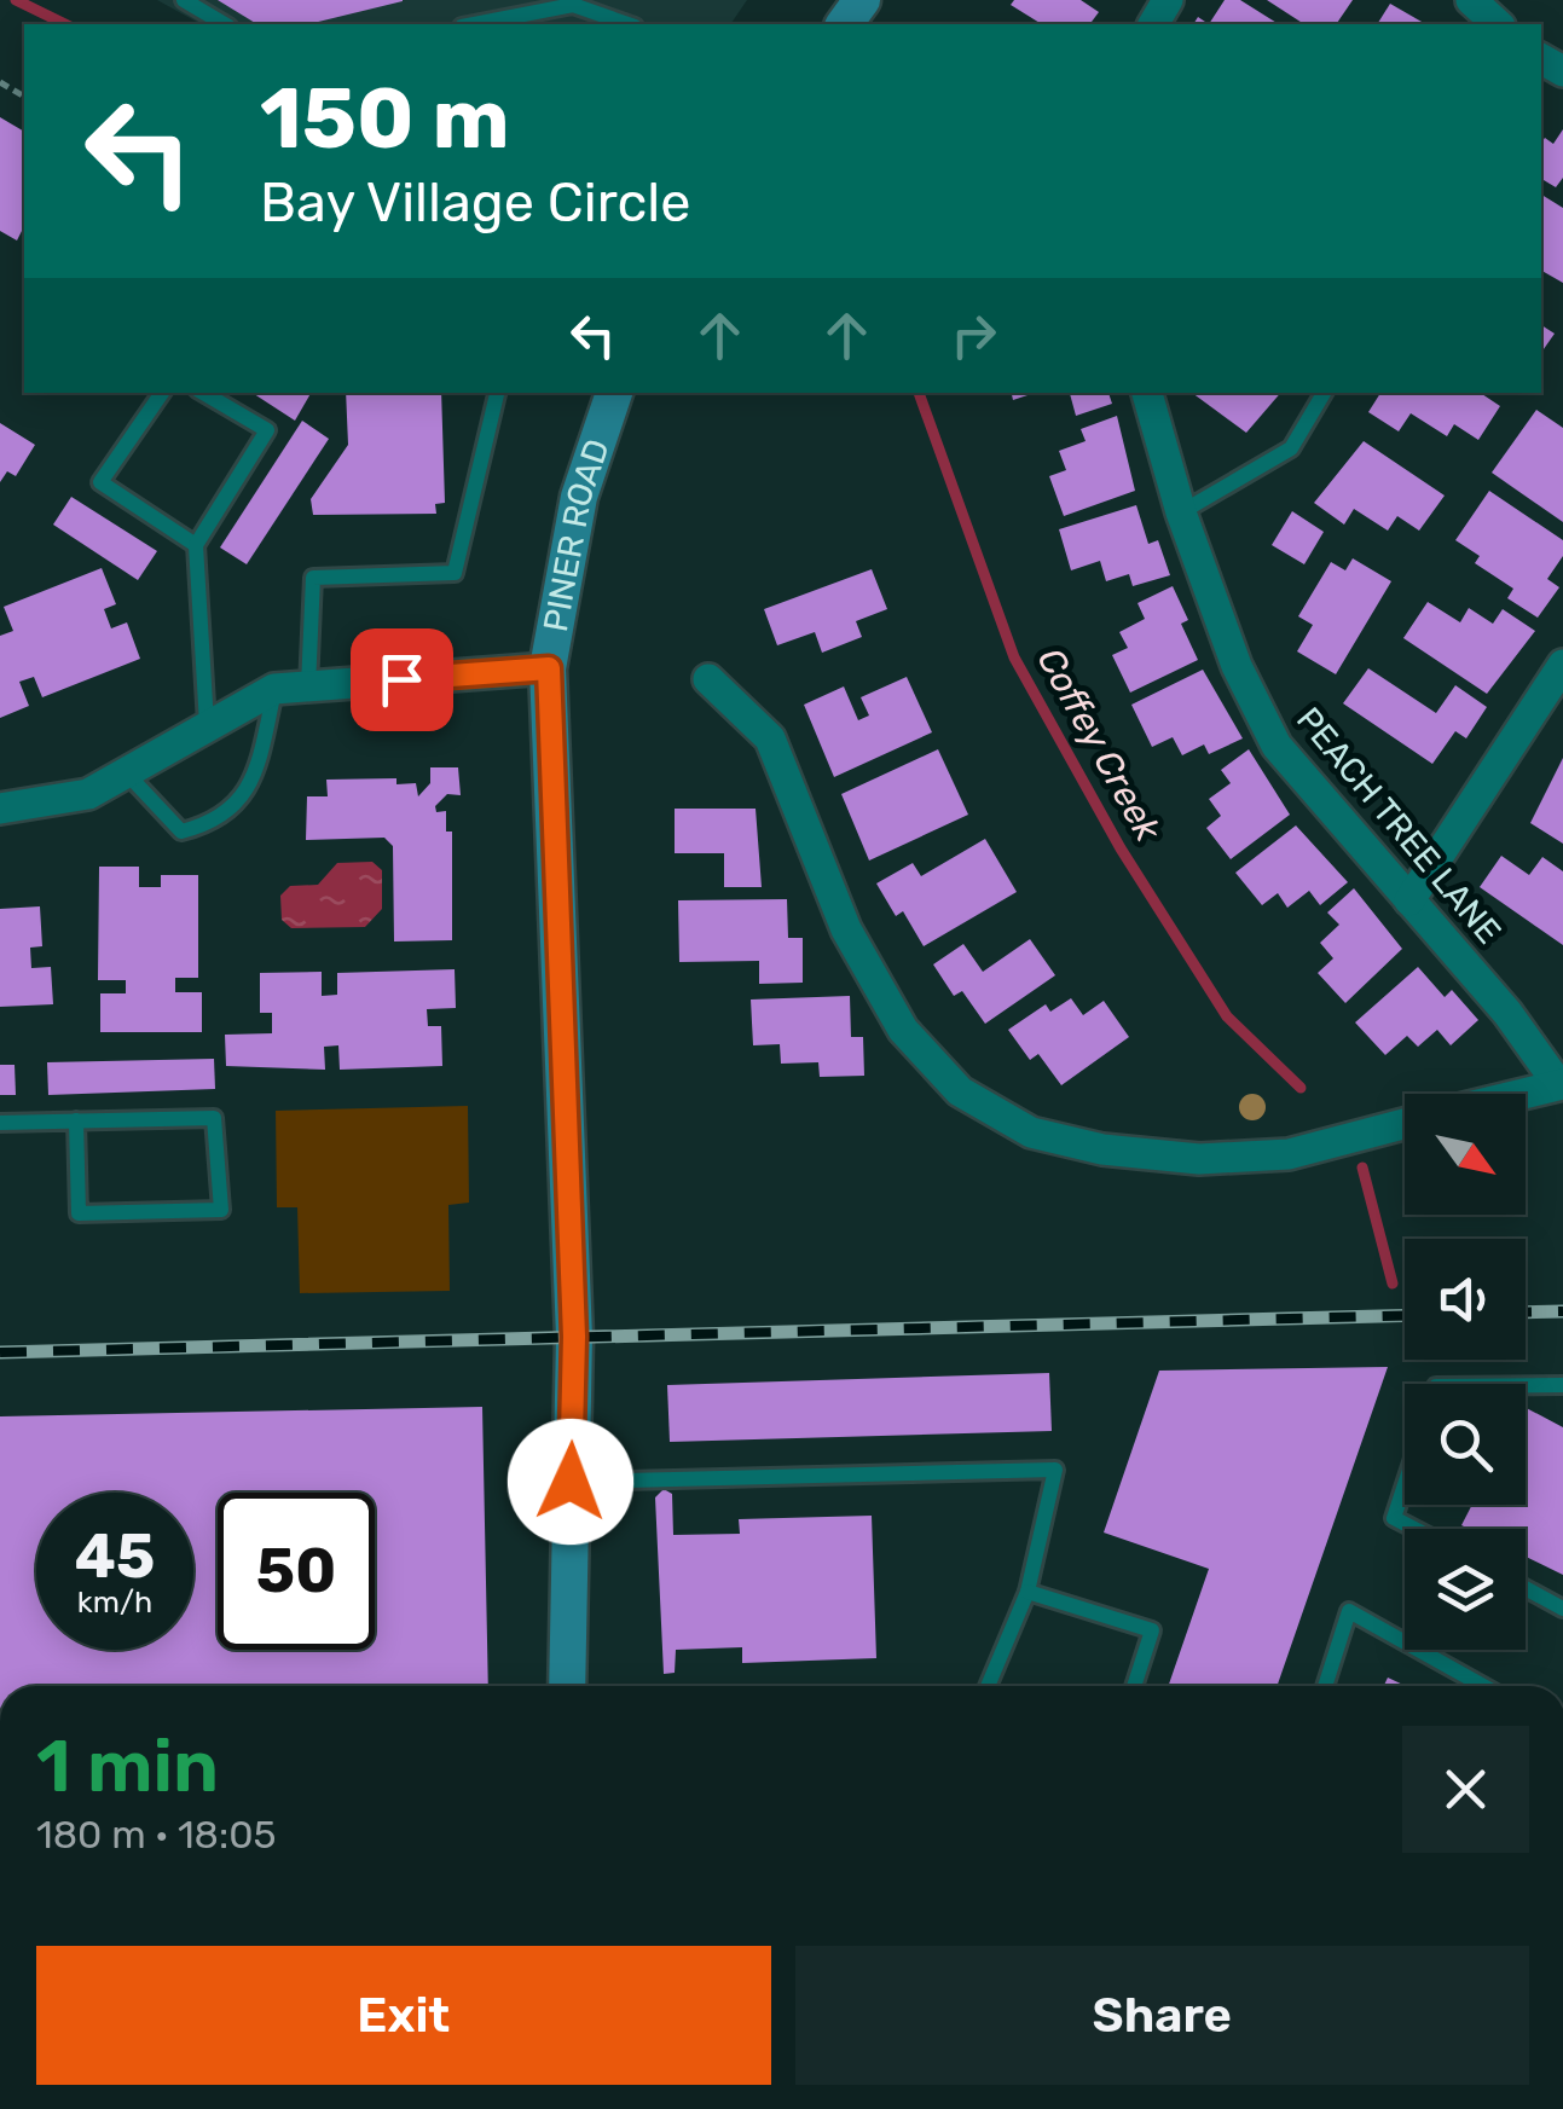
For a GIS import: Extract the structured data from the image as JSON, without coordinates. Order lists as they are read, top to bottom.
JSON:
{
  "streets": {
    "main road": ["PINER ROAD"],
    "street": ["PEACH TREE LANE"]
  },
  "water": ["Coffey Creek"],
  "north": "bottom right",
  "page": {
    "turn": ["150 m", "Bay Village Circle"],
    "speed": "45 km/h",
    "limit": "50",
    "heading": ["1 min", "180 m · 18:05"],
    "buttons": ["Exit", "Share"]
  }
}
